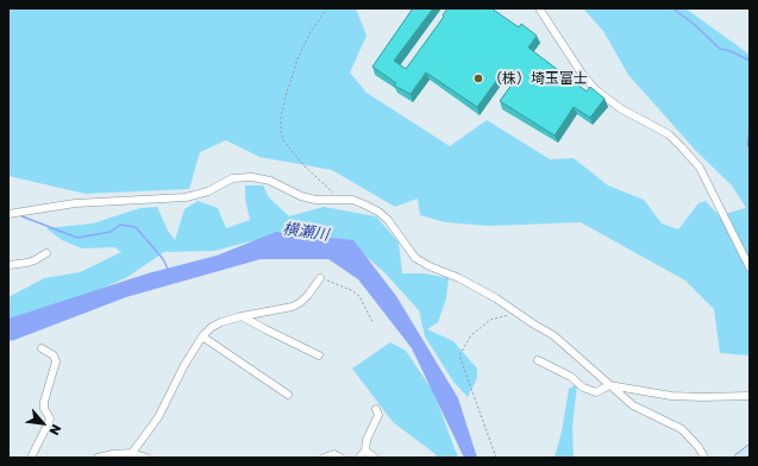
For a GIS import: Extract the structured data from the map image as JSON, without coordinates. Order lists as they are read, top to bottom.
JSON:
{
  "water": ["横瀬川"],
  "places": ["（株）埼玉富士"],
  "north": "bottom right"
}
